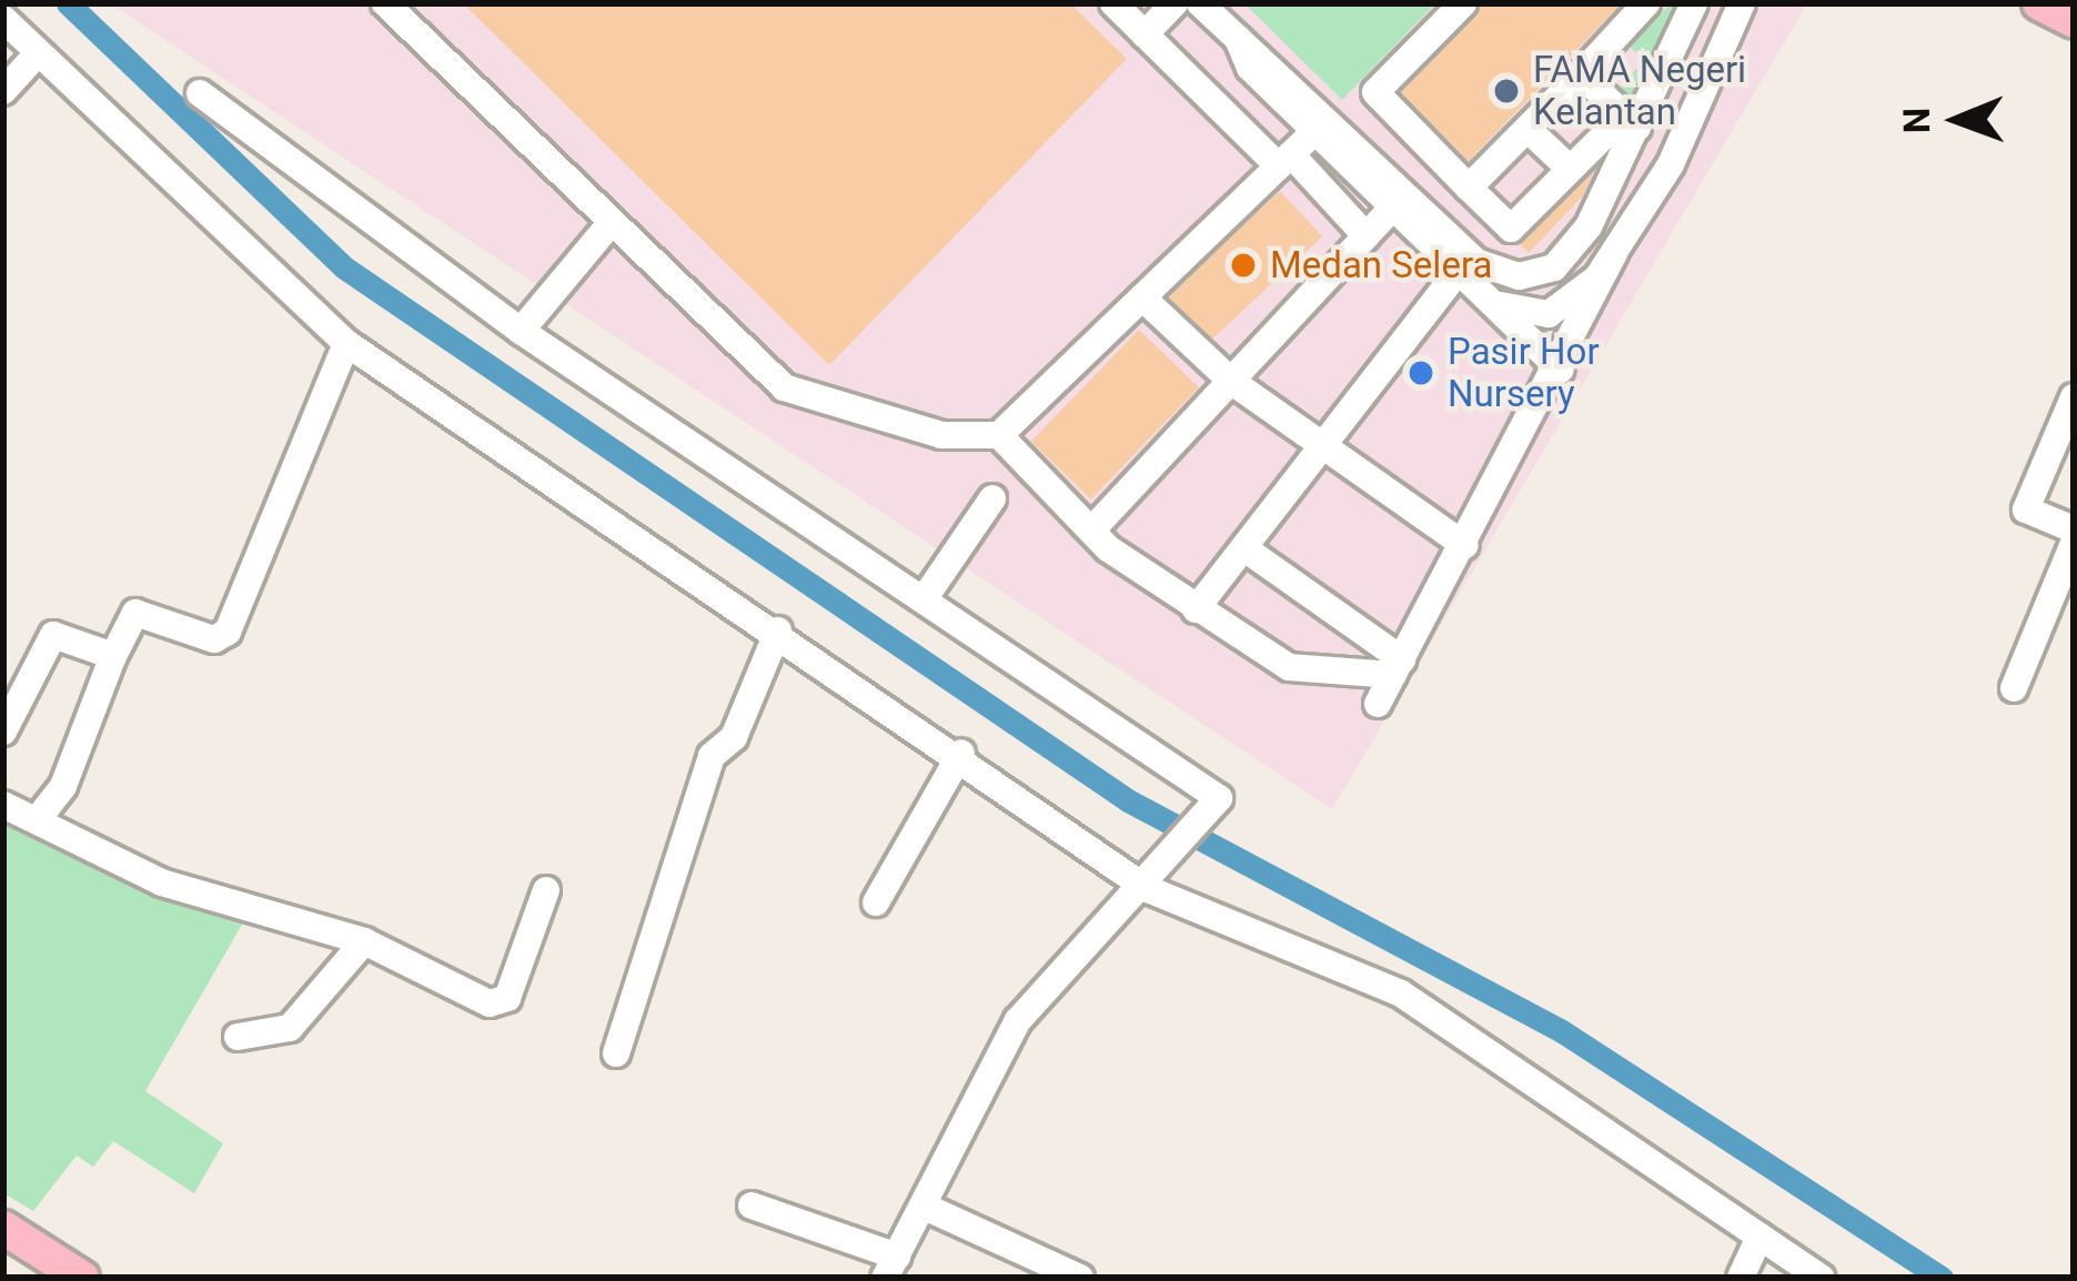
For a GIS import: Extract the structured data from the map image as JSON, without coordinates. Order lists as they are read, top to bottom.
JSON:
{
  "places": ["FAMA Negeri Kelantan", "Medan Selera", "Pasir Hor Nursery"],
  "north": "left"
}
